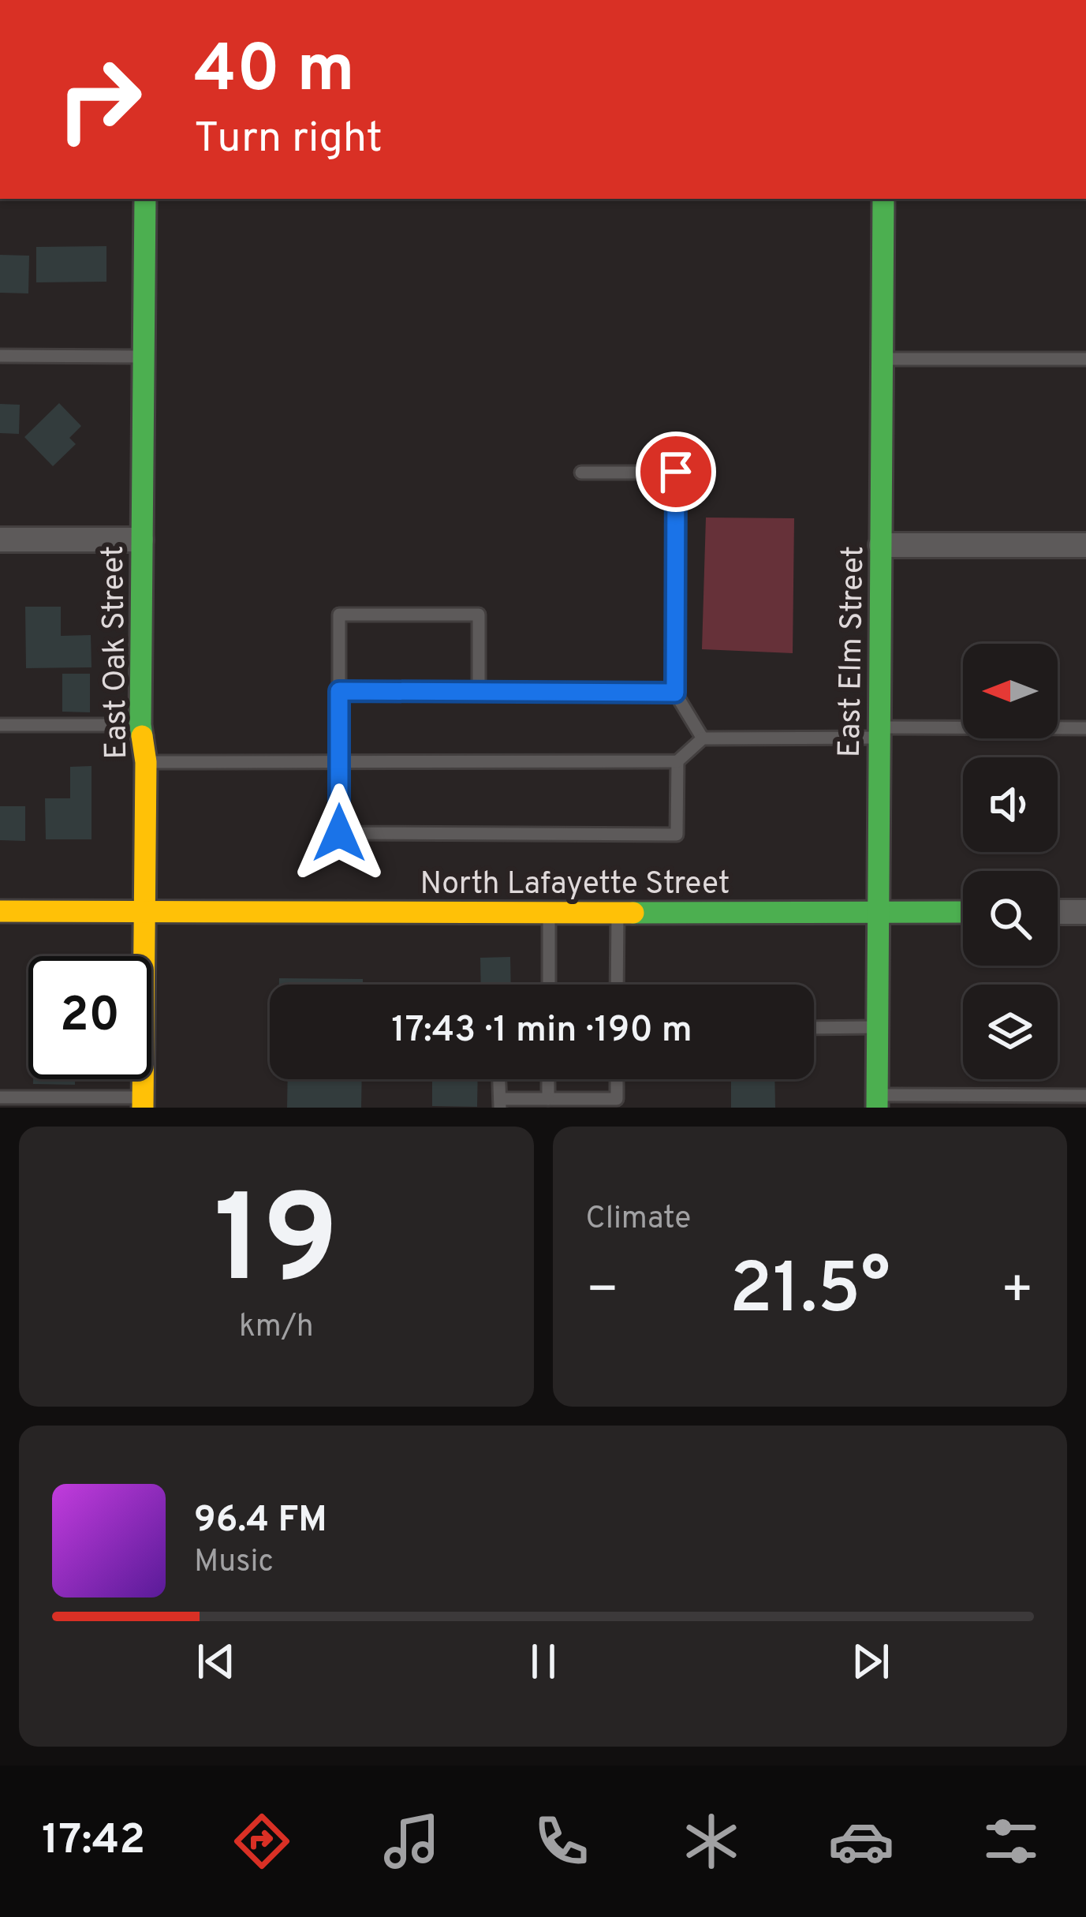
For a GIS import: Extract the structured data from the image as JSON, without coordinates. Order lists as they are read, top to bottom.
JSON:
{
  "streets": {
    "street": ["East Elm Street", "East Oak Street", "North Lafayette Street"]
  },
  "crossings": [
    ["East Elm Street", "North Lafayette Street"],
    ["East Oak Street", "North Lafayette Street"]
  ],
  "north": "left",
  "page": {
    "turn": ["40 m", "Turn right"],
    "limit": "20",
    "trip": "17:43 · 1 min · 190 m",
    "tile": [
      ["19", "km/h"],
      "Climate"
    ],
    "heat": ["−", "21.5°", "+"],
    "song": ["96.4 FM", "Music"],
    "tabs": "17:42"
  }
}
